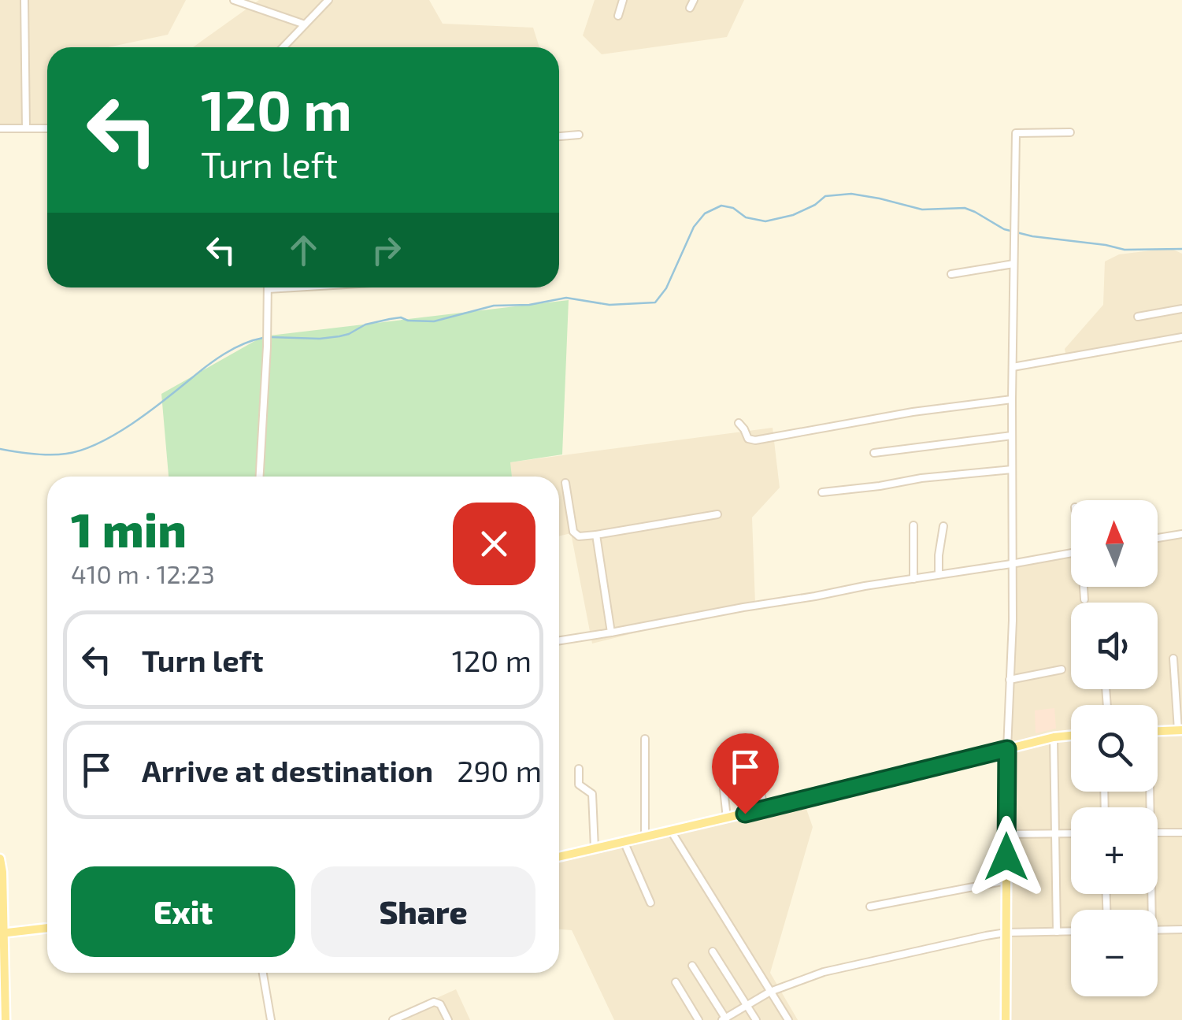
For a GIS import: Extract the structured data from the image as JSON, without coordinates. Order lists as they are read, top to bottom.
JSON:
{
  "north": "top",
  "page": {
    "turn": ["120 m", "Turn left"],
    "heading": ["1 min", "410 m · 12:23"],
    "map_buttons": ["+", "−"],
    "list": [
      {
        "name": "Turn left",
        "value": "120 m"
      },
      {
        "name": "Arrive at destination",
        "value": "290 m"
      }
    ],
    "buttons": ["Exit", "Share"]
  }
}
